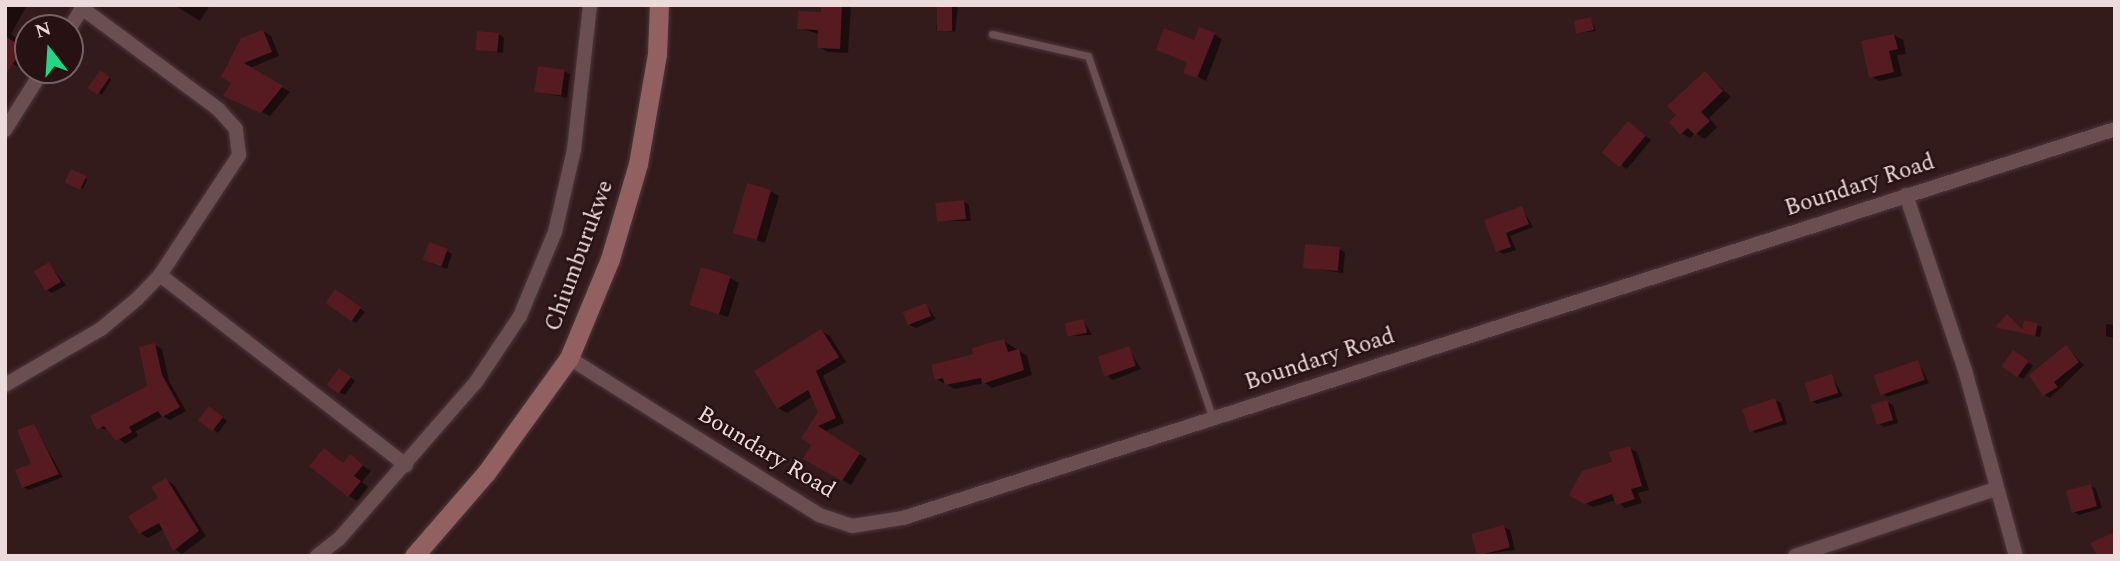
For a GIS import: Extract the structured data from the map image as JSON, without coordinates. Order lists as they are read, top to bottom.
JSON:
{
  "streets": {
    "street": ["Boundary Road", "Chiumburukwe"]
  },
  "crossings": [
    ["Boundary Road", "Chiumburukwe"]
  ],
  "north": "top"
}
